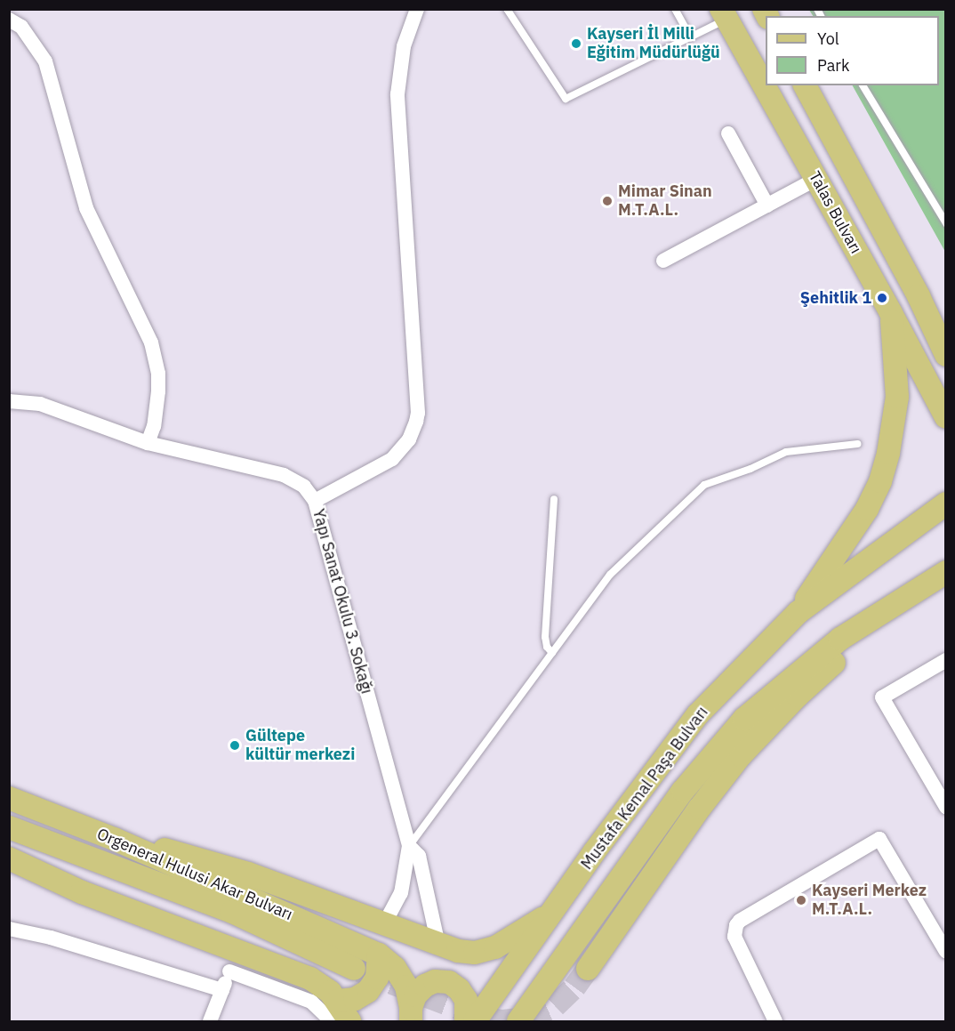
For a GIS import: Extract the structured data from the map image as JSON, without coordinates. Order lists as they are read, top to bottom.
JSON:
{
  "streets": {
    "main road": ["Talas Bulvarı", "Mustafa Kemal Paşa Bulvarı", "Orgeneral Hulusi Akar Bulvarı"],
    "street": ["Yapı Sanat Okulu 3. Sokağı"]
  },
  "places": [
    "Kayseri İl Milli Eğitim Müdürlüğü",
    "Mimar Sinan M.T.A.L.",
    "Şehitlik 1",
    "Gültepe kültür merkezi",
    "Kayseri Merkez M.T.A.L."
  ],
  "legend": ["Yol", "Park"]
}
